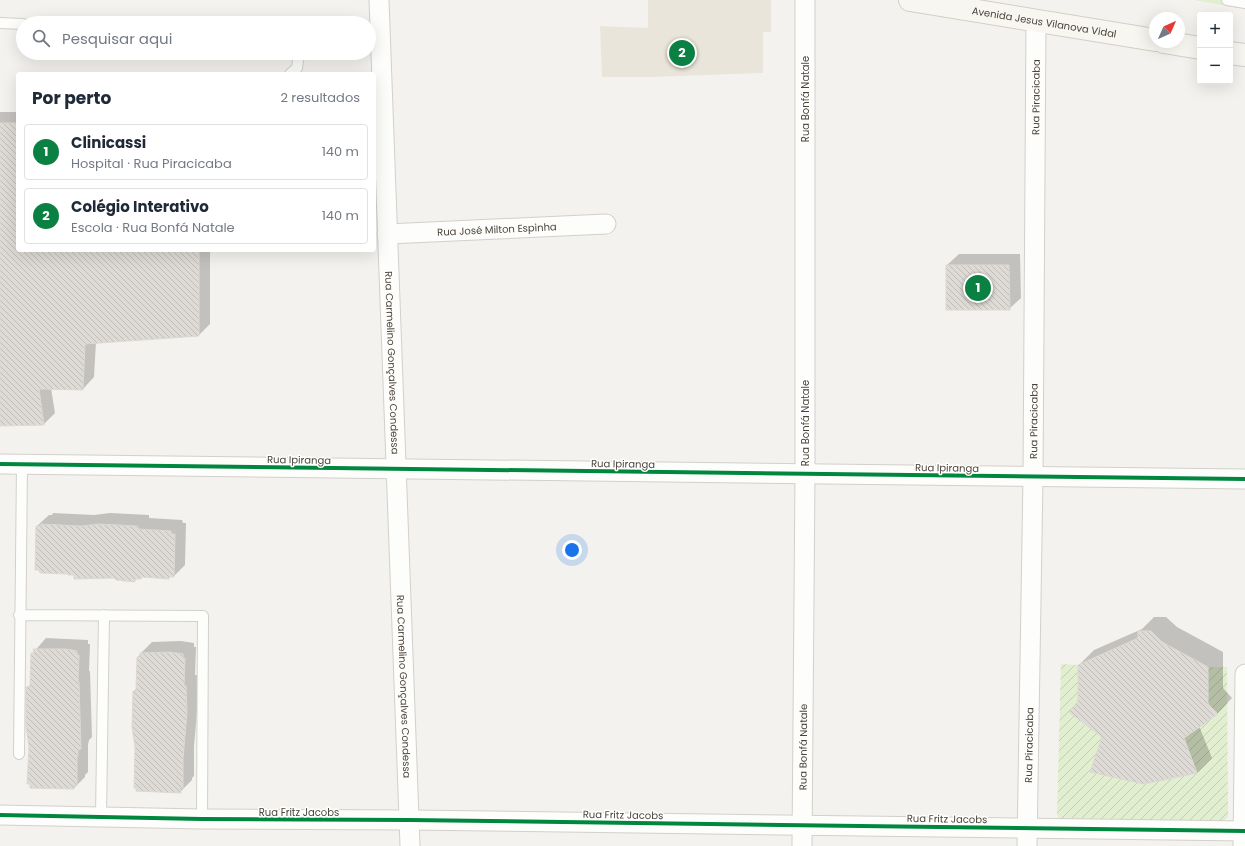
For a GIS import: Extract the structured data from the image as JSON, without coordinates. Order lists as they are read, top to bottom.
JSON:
{
  "streets": {
    "street": [
      "Avenida Jesus Vilanova Vidal",
      "Rua Piracicaba",
      "Rua Bonfá Natale",
      "Rua José Milton Espinha",
      "Rua Carmelino Gonçalves Condessa",
      "Rua Ipiranga",
      "Rua Fritz Jacobs"
    ]
  },
  "crossings": [
    ["Avenida Jesus Vilanova Vidal", "Rua Piracicaba"],
    ["Rua Piracicaba", "Rua Ipiranga"],
    ["Rua Piracicaba", "Rua Fritz Jacobs"],
    ["Rua Bonfá Natale", "Rua Ipiranga"],
    ["Rua Bonfá Natale", "Rua Fritz Jacobs"],
    ["Rua José Milton Espinha", "Rua Carmelino Gonçalves Condessa"],
    ["Rua Carmelino Gonçalves Condessa", "Rua Ipiranga"],
    ["Rua Carmelino Gonçalves Condessa", "Rua Fritz Jacobs"]
  ],
  "north": "top right",
  "page": {
    "map_buttons": ["+", "−"],
    "search": "Pesquisar aqui",
    "pins": ["2", "1"],
    "heading": ["Por perto", "2 resultados"],
    "list": [
      {
        "mark": "1",
        "name": "Clinicassi",
        "note": "Hospital · Rua Piracicaba",
        "value": "140 m"
      },
      {
        "mark": "2",
        "name": "Colégio Interativo",
        "note": "Escola · Rua Bonfá Natale",
        "value": "140 m"
      }
    ]
  }
}
